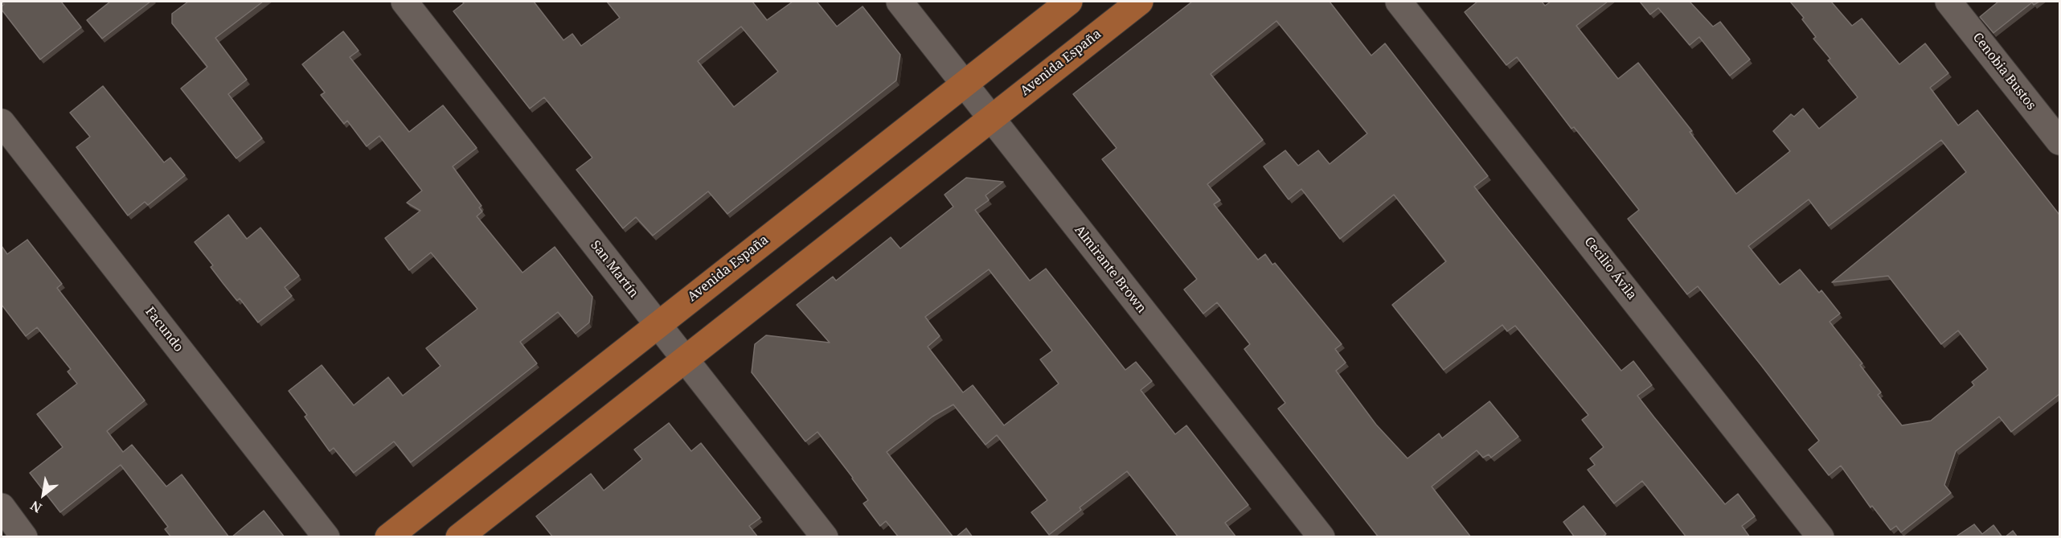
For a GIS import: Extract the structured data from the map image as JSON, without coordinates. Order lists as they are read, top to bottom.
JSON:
{
  "streets": {
    "main road": ["Avenida España"],
    "street": [
      "Cenobia Bustos",
      "Cecilio Ávila",
      "San Martín",
      "Almirante Brown",
      "Facundo"
    ]
  },
  "crossings": [
    ["Avenida España", "San Martín"],
    ["Avenida España", "Almirante Brown"]
  ],
  "north": "bottom left"
}
